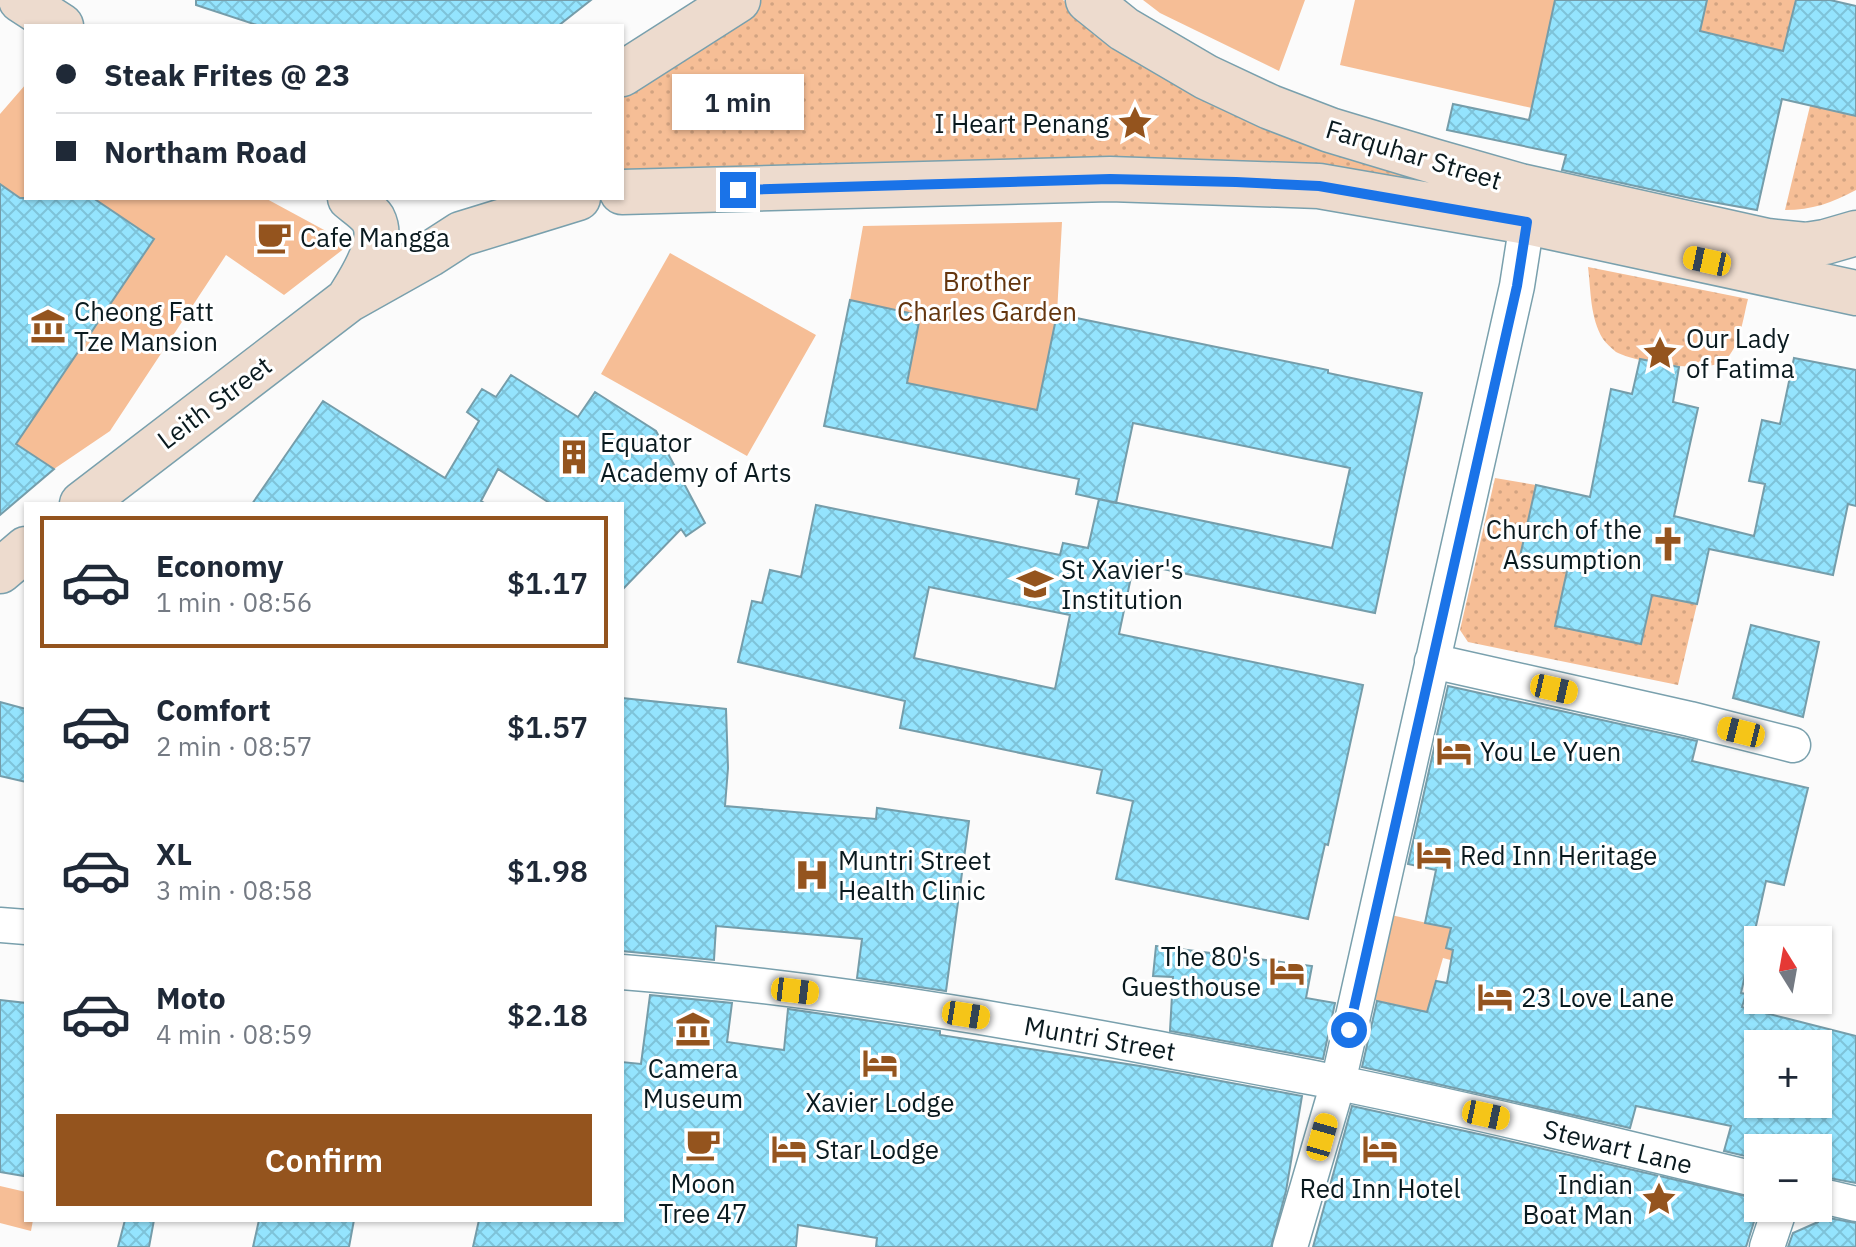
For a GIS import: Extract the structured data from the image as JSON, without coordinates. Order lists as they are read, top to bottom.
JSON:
{
  "streets": {
    "main road": ["Farquhar Street", "Leith Street"],
    "street": ["Muntri Street", "Stewart Lane"]
  },
  "crossings": [
    ["Muntri Street", "Stewart Lane"]
  ],
  "parks": ["Brother Charles Garden"],
  "places": {
    "place": ["I Heart Penang", "Our Lady of Fatima", "Indian Boat Man"],
    "cafe": ["Cafe Mangga", "Moon Tree 47"],
    "museum": ["Cheong Fatt Tze Mansion", "Camera Museum"],
    "building": ["Equator Academy of Arts"],
    "church": ["Church of the Assumption"],
    "school or university": ["St Xavier's Institution"],
    "hotel": [
      "You Le Yuen",
      "Red Inn Heritage",
      "The 80's Guesthouse",
      "23 Love Lane",
      "Xavier Lodge",
      "Star Lodge",
      "Red Inn Hotel"
    ],
    "hospital": ["Muntri Street Health Clinic"]
  },
  "north": "top",
  "page": {
    "banner": ["Steak Frites @ 23", "Northam Road"],
    "bubble": "1 min",
    "list": [
      {
        "name": "Economy",
        "note": "1 min · 08:56",
        "value": "$1.17"
      },
      {
        "name": "Comfort",
        "note": "2 min · 08:57",
        "value": "$1.57"
      },
      {
        "name": "XL",
        "note": "3 min · 08:58",
        "value": "$1.98"
      },
      {
        "name": "Moto",
        "note": "4 min · 08:59",
        "value": "$2.18"
      }
    ],
    "map_buttons": ["+", "−"],
    "buttons": "Confirm"
  }
}
